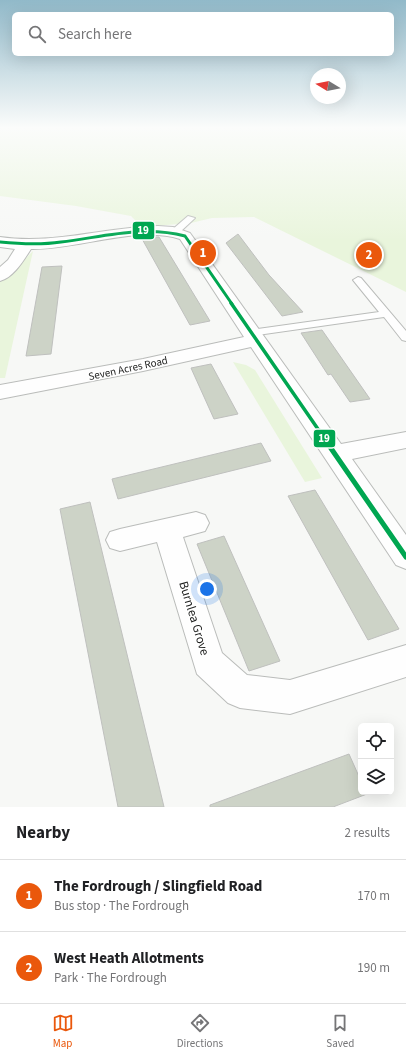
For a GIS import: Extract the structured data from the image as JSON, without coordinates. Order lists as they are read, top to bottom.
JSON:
{
  "streets": {
    "street": ["Seven Acres Road", "Burnlea Grove"]
  },
  "lines": ["transit line 19"],
  "north": "left",
  "page": {
    "search": "Search here",
    "pins": ["1", "2"],
    "heading": ["Nearby", "2 results"],
    "list": [
      {
        "mark": "1",
        "name": "The Fordrough / Slingfield Road",
        "note": "Bus stop · The Fordrough",
        "value": "170 m"
      },
      {
        "mark": "2",
        "name": "West Heath Allotments",
        "note": "Park · The Fordrough",
        "value": "190 m"
      }
    ],
    "nav": ["Map", "Directions", "Saved"]
  }
}
